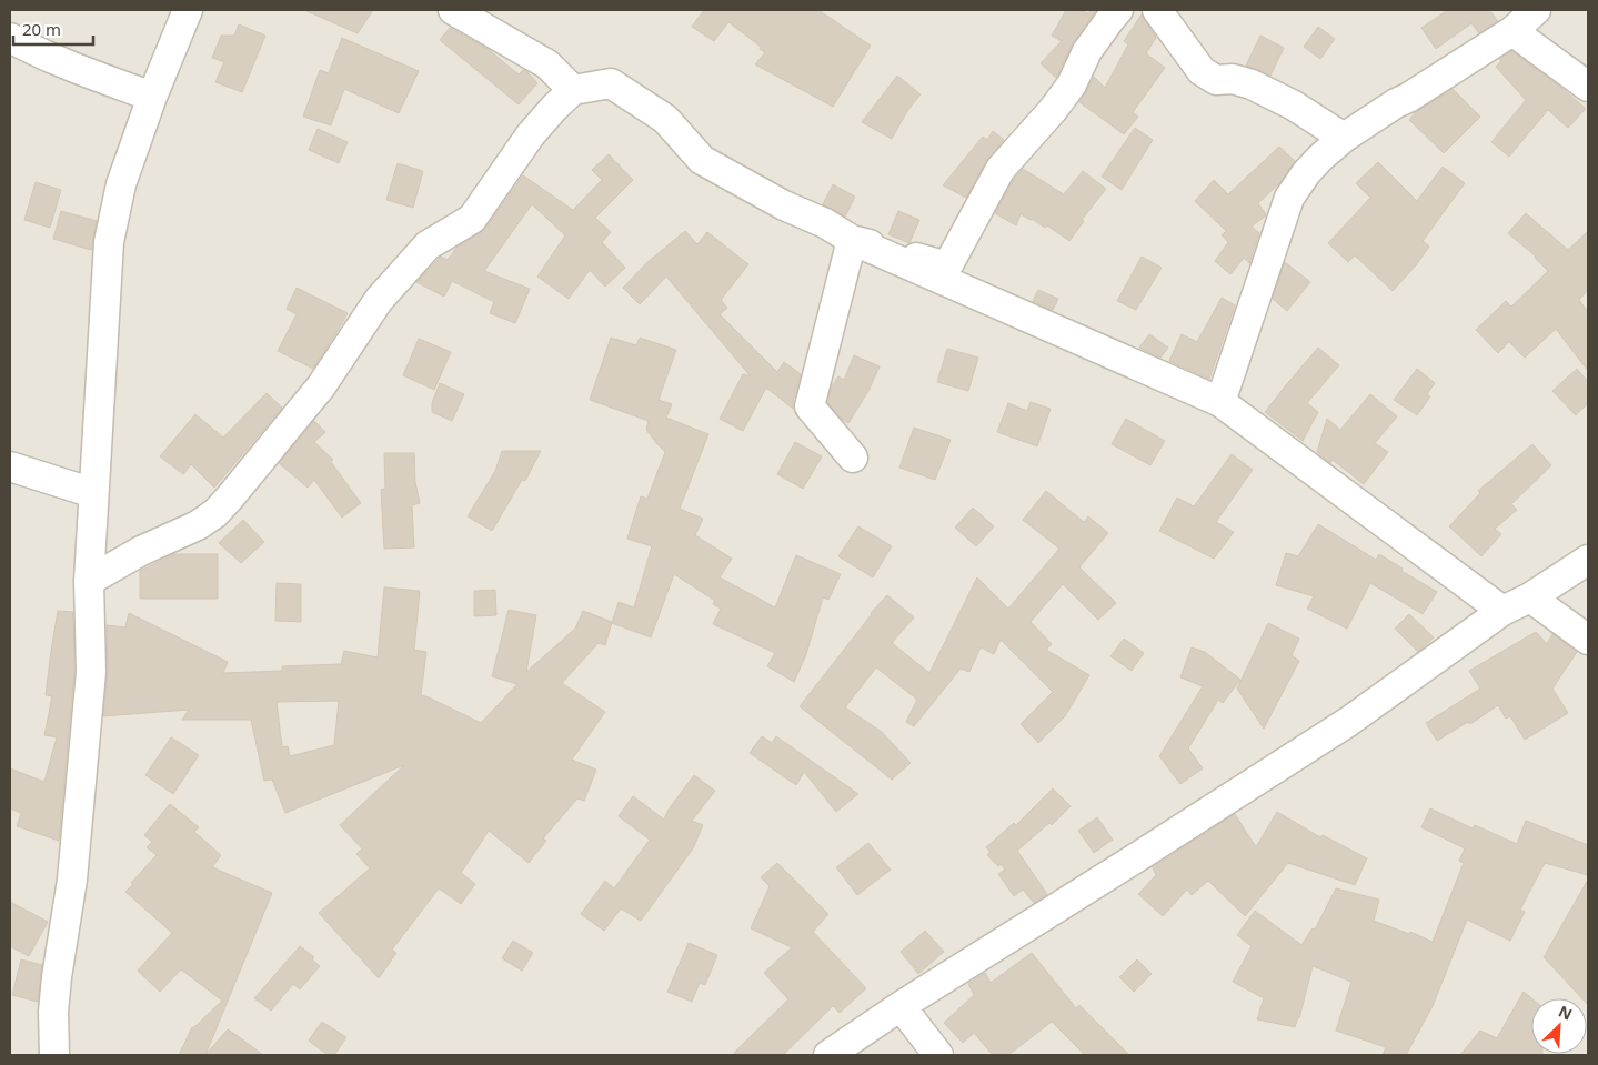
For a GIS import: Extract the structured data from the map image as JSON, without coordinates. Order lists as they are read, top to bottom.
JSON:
{
  "scale_bar": "20 m",
  "north": "top right"
}
